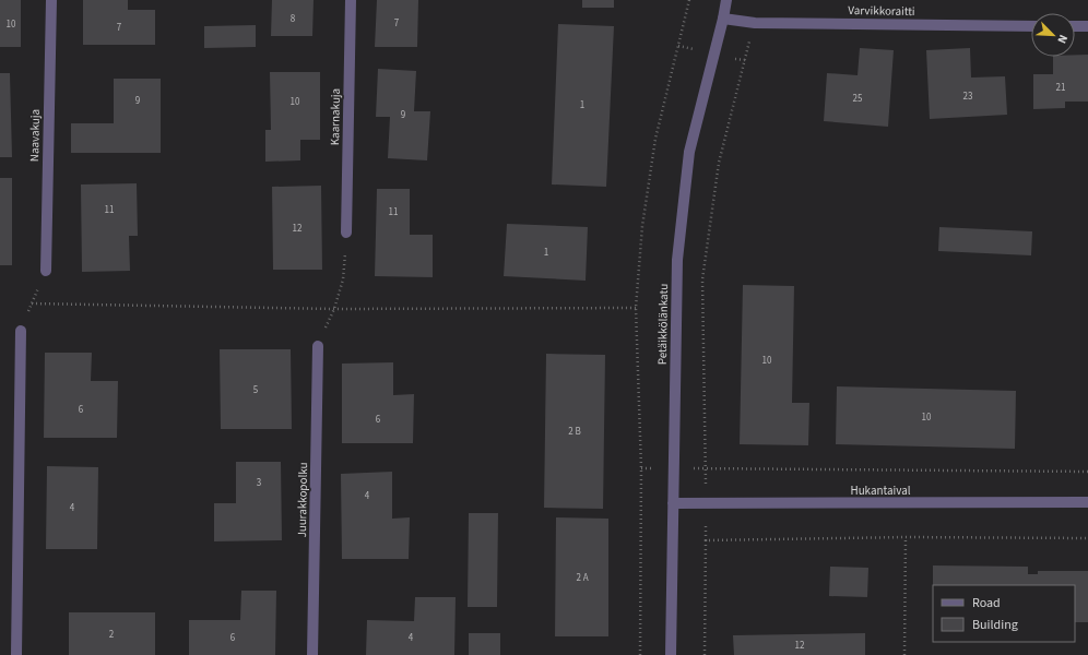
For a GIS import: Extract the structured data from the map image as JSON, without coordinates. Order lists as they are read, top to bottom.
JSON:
{
  "streets": {
    "street": [
      "Varvikkoraitti",
      "Kaarnakuja",
      "Naavakuja",
      "Petäikkölänkatu",
      "Hukantaival",
      "Juurakkopolku"
    ]
  },
  "crossings": [
    ["Varvikkoraitti", "Petäikkölänkatu"],
    ["Petäikkölänkatu", "Hukantaival"]
  ],
  "house_numbers": [
    "8",
    "7",
    "10",
    "7",
    "21",
    "23",
    "25",
    "9",
    "10",
    "1",
    "9",
    "11",
    "11",
    "12",
    "1",
    "10",
    "5",
    "6",
    "10",
    "6",
    "2 B",
    "3",
    "4",
    "4",
    "2 A",
    "2",
    "6",
    "4",
    "12"
  ],
  "legend": ["Road", "Building"],
  "north": "bottom right"
}
